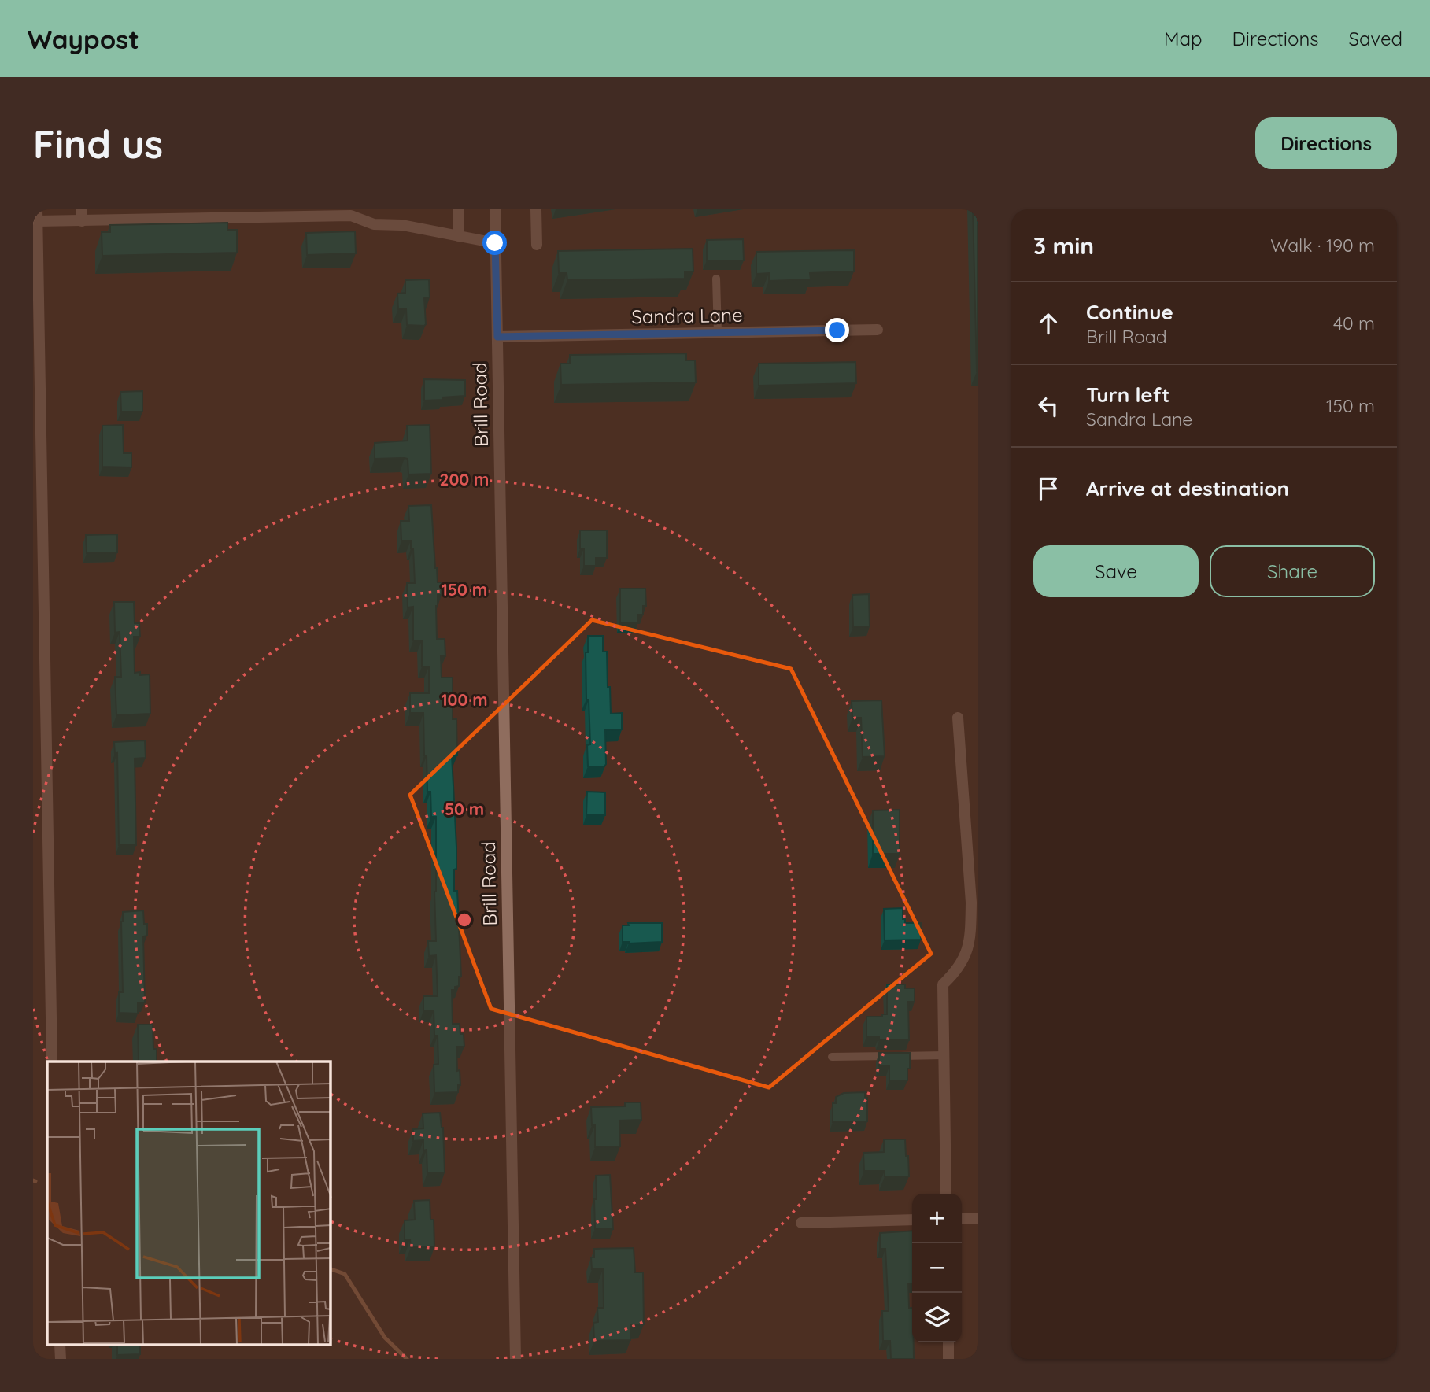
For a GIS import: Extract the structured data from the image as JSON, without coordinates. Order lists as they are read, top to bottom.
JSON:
{
  "streets": {
    "street": ["Sandra Lane", "Brill Road"]
  },
  "crossings": [
    ["Sandra Lane", "Brill Road"]
  ],
  "page": {
    "header": "Waypost",
    "nav": ["Map", "Directions", "Saved"],
    "buttons": [
      "Directions",
      ["Save", "Share"]
    ],
    "title": "Find us",
    "heading": ["3 min", "Walk · 190 m"],
    "list": [
      ["Continue", "Brill Road", "40 m"],
      ["Turn left", "Sandra Lane", "150 m"],
      "Arrive at destination"
    ],
    "map_buttons": ["+", "−"]
  },
  "rings": [
    "200 m",
    "150 m",
    "100 m",
    "50 m"
  ]
}
